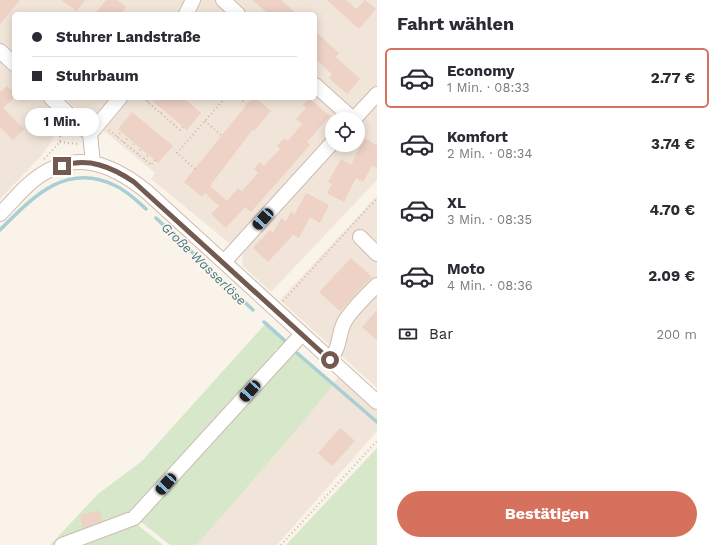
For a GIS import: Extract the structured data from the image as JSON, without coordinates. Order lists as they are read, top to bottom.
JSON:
{
  "water": ["Große Wasserlöse"],
  "page": {
    "heading": "Fahrt wählen",
    "banner": ["Stuhrer Landstraße", "Stuhrbaum"],
    "list": [
      {
        "name": "Economy",
        "note": "1 Min. · 08:33",
        "value": "2.77 €"
      },
      {
        "name": "Komfort",
        "note": "2 Min. · 08:34",
        "value": "3.74 €"
      },
      {
        "name": "XL",
        "note": "3 Min. · 08:35",
        "value": "4.70 €"
      },
      {
        "name": "Moto",
        "note": "4 Min. · 08:36",
        "value": "2.09 €"
      }
    ],
    "bubble": "1 Min.",
    "pay": ["Bar", "200 m"],
    "buttons": "Bestätigen"
  }
}
